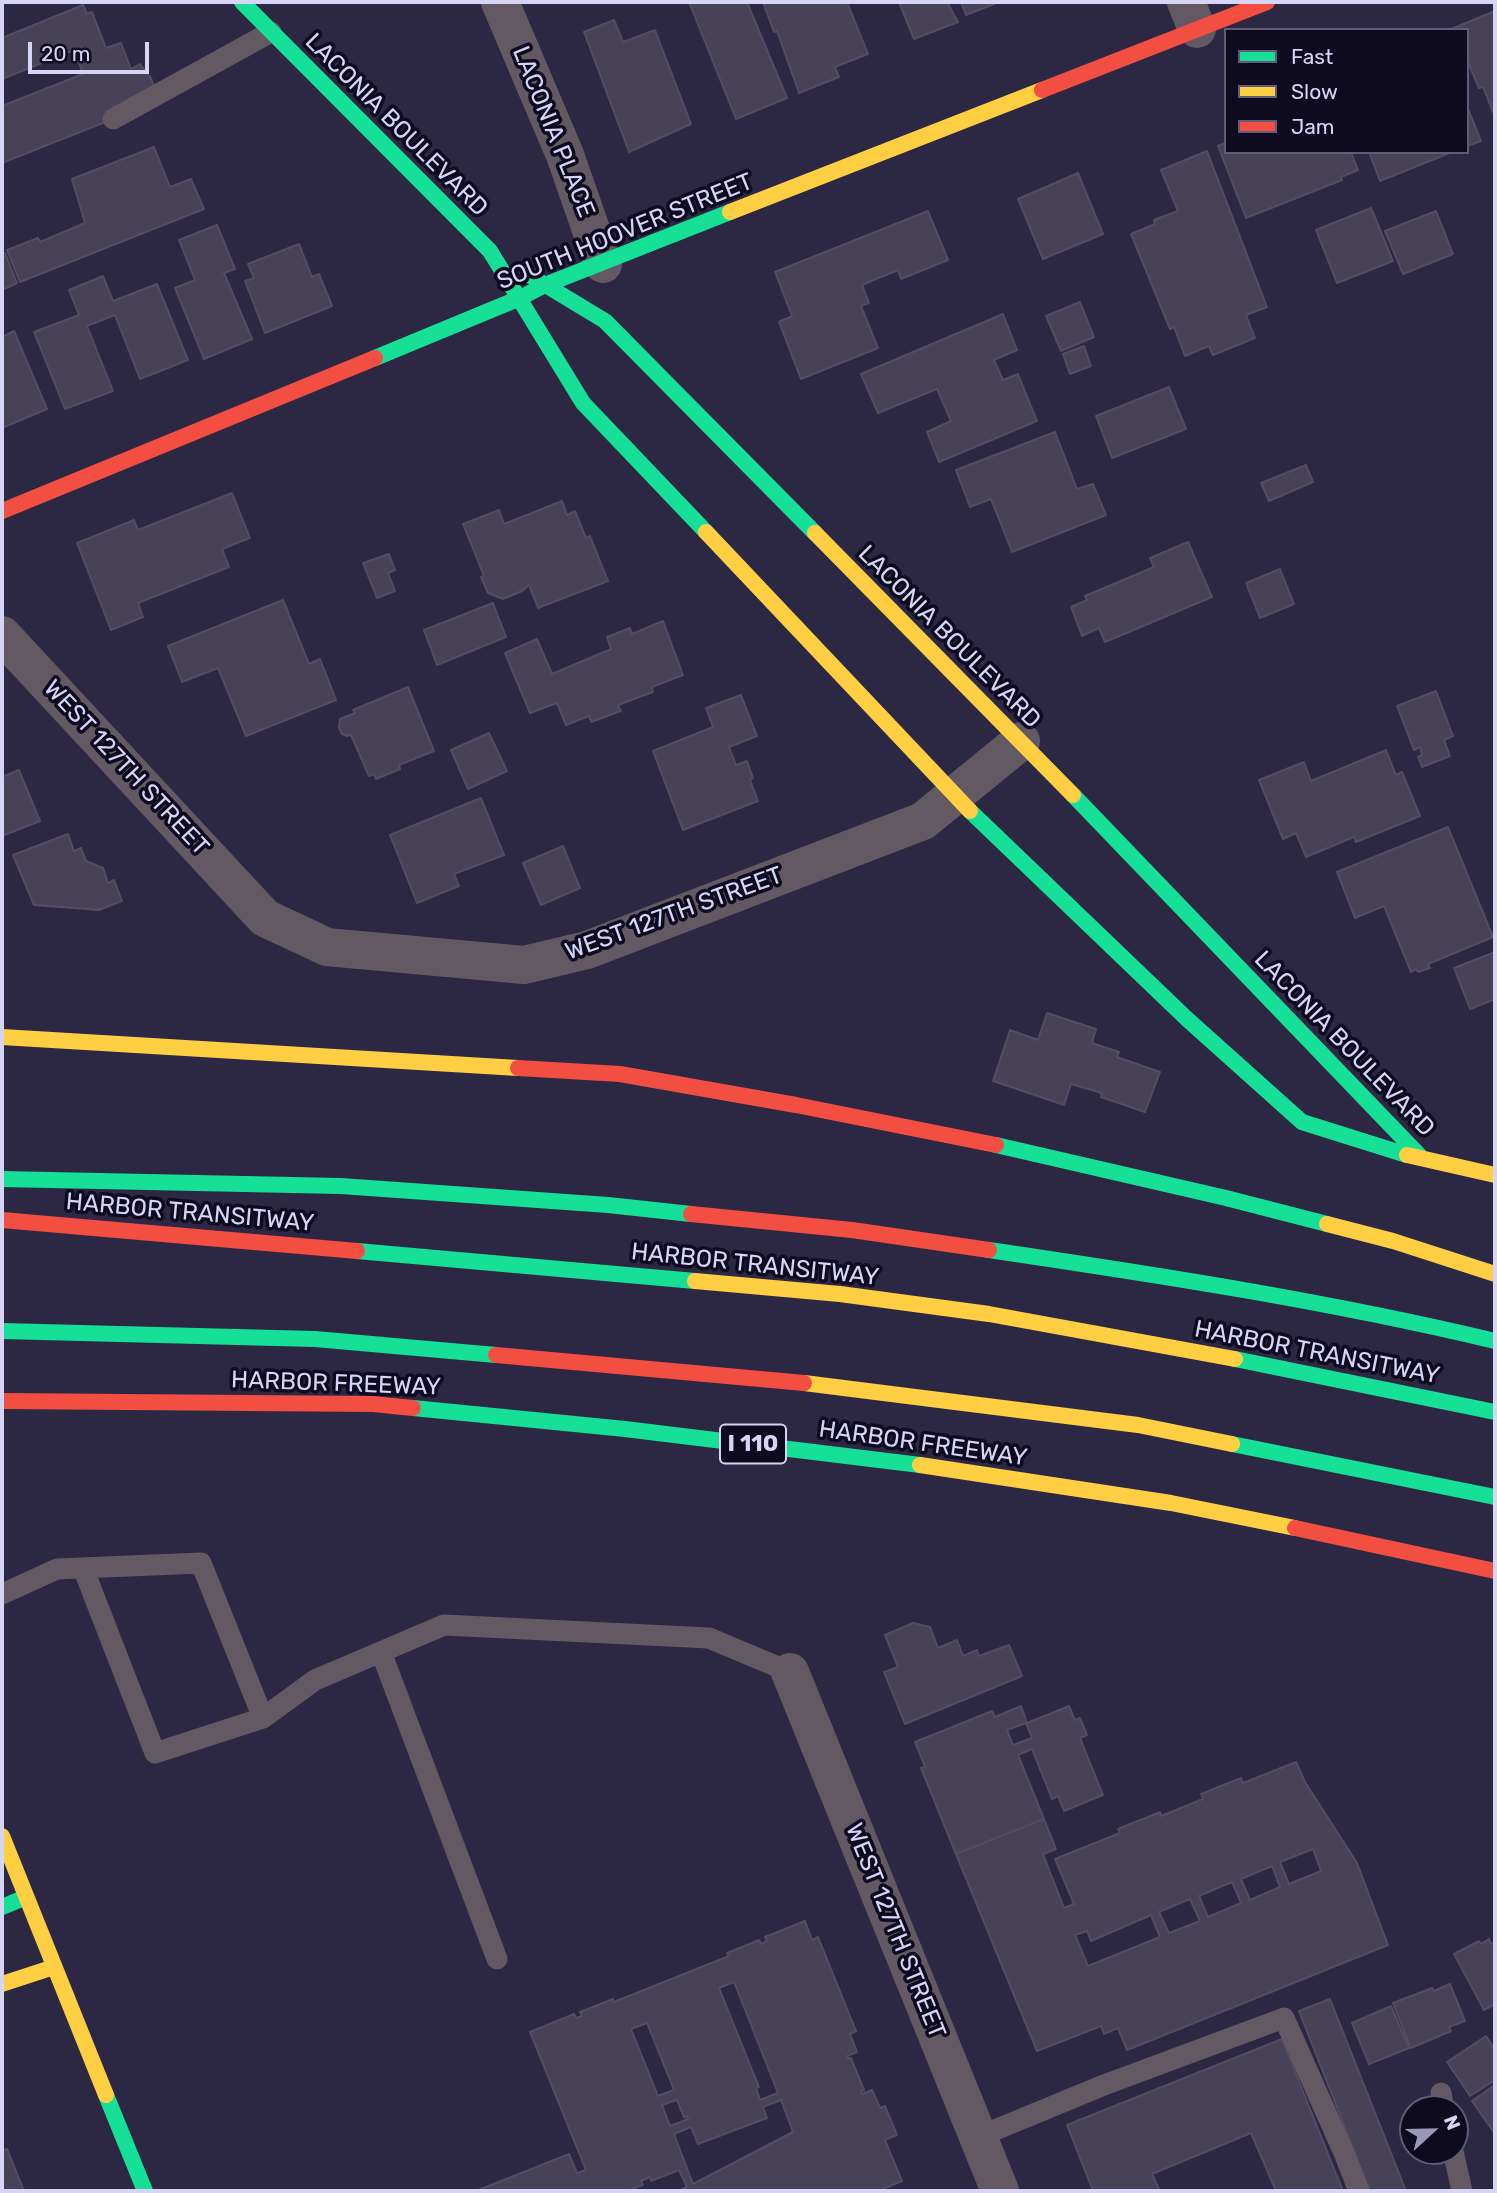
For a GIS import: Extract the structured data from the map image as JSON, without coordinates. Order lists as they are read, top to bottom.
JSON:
{
  "streets": {
    "main road": [
      "LACONIA BOULEVARD",
      "SOUTH HOOVER STREET",
      "HARBOR TRANSITWAY",
      "HARBOR FREEWAY",
      "I 110"
    ],
    "street": ["LACONIA PLACE", "WEST 127TH STREET"]
  },
  "crossings": [
    ["LACONIA BOULEVARD", "SOUTH HOOVER STREET"],
    ["LACONIA BOULEVARD", "WEST 127TH STREET"],
    ["LACONIA PLACE", "SOUTH HOOVER STREET"]
  ],
  "legend": ["Fast", "Slow", "Jam"],
  "scale_bar": "20 m",
  "north": "right"
}
